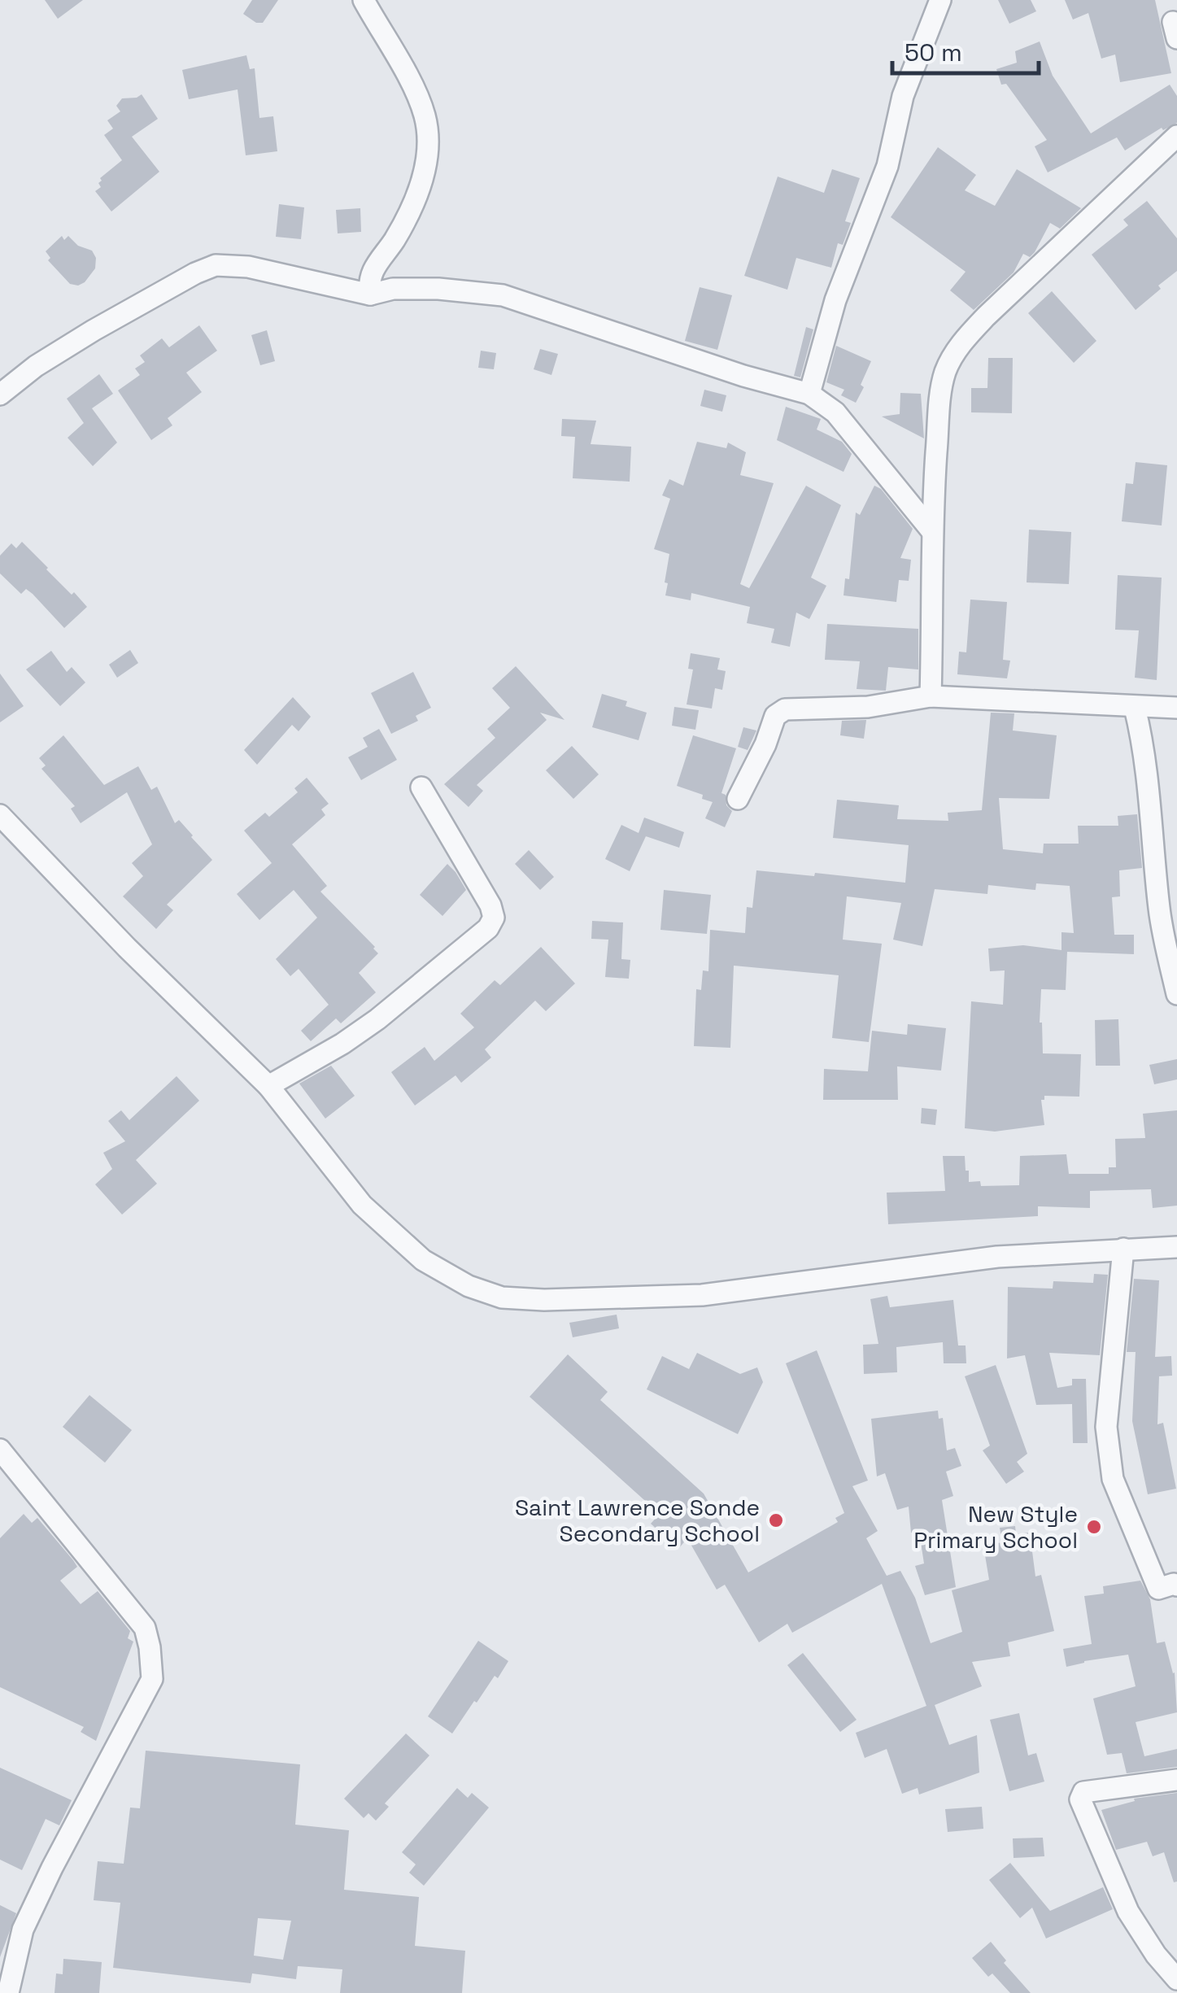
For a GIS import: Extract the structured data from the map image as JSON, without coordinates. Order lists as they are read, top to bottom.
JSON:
{
  "places": ["Saint Lawrence Sonde Secondary School", "New Style Primary School"],
  "scale_bar": "50 m"
}
